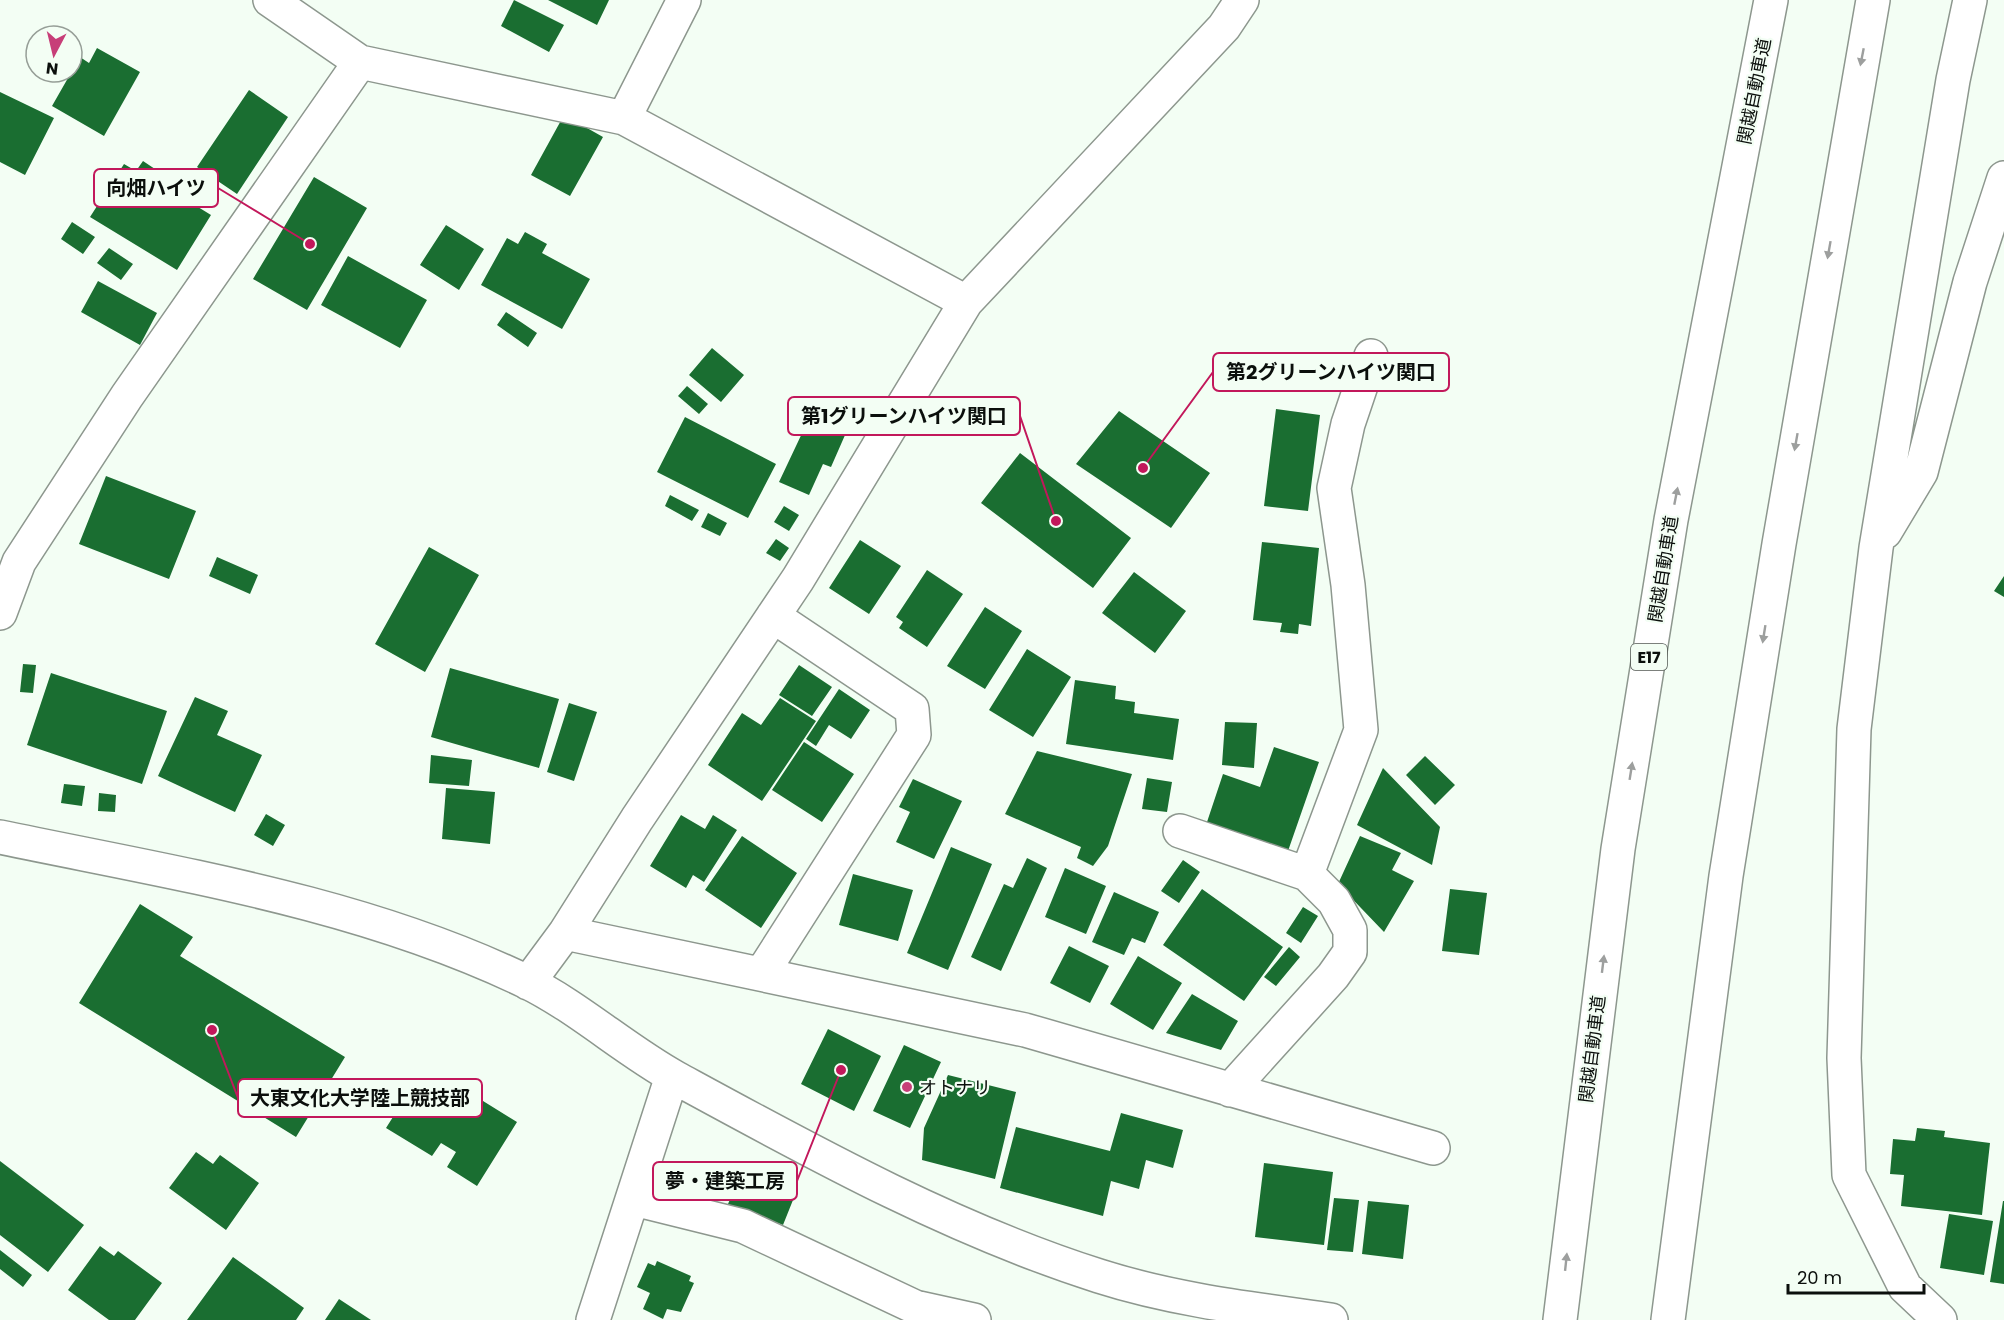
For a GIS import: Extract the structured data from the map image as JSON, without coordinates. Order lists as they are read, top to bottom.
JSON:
{
  "streets": {
    "main road": ["関越自動車道", "E17"]
  },
  "places": [
    "向畑ハイツ",
    "第2グリーンハイツ関口",
    "第1グリーンハイツ関口",
    "大東文化大学陸上競技部",
    "夢・建築工房",
    "オトナリ"
  ],
  "scale_bar": "20 m",
  "north": "bottom"
}
